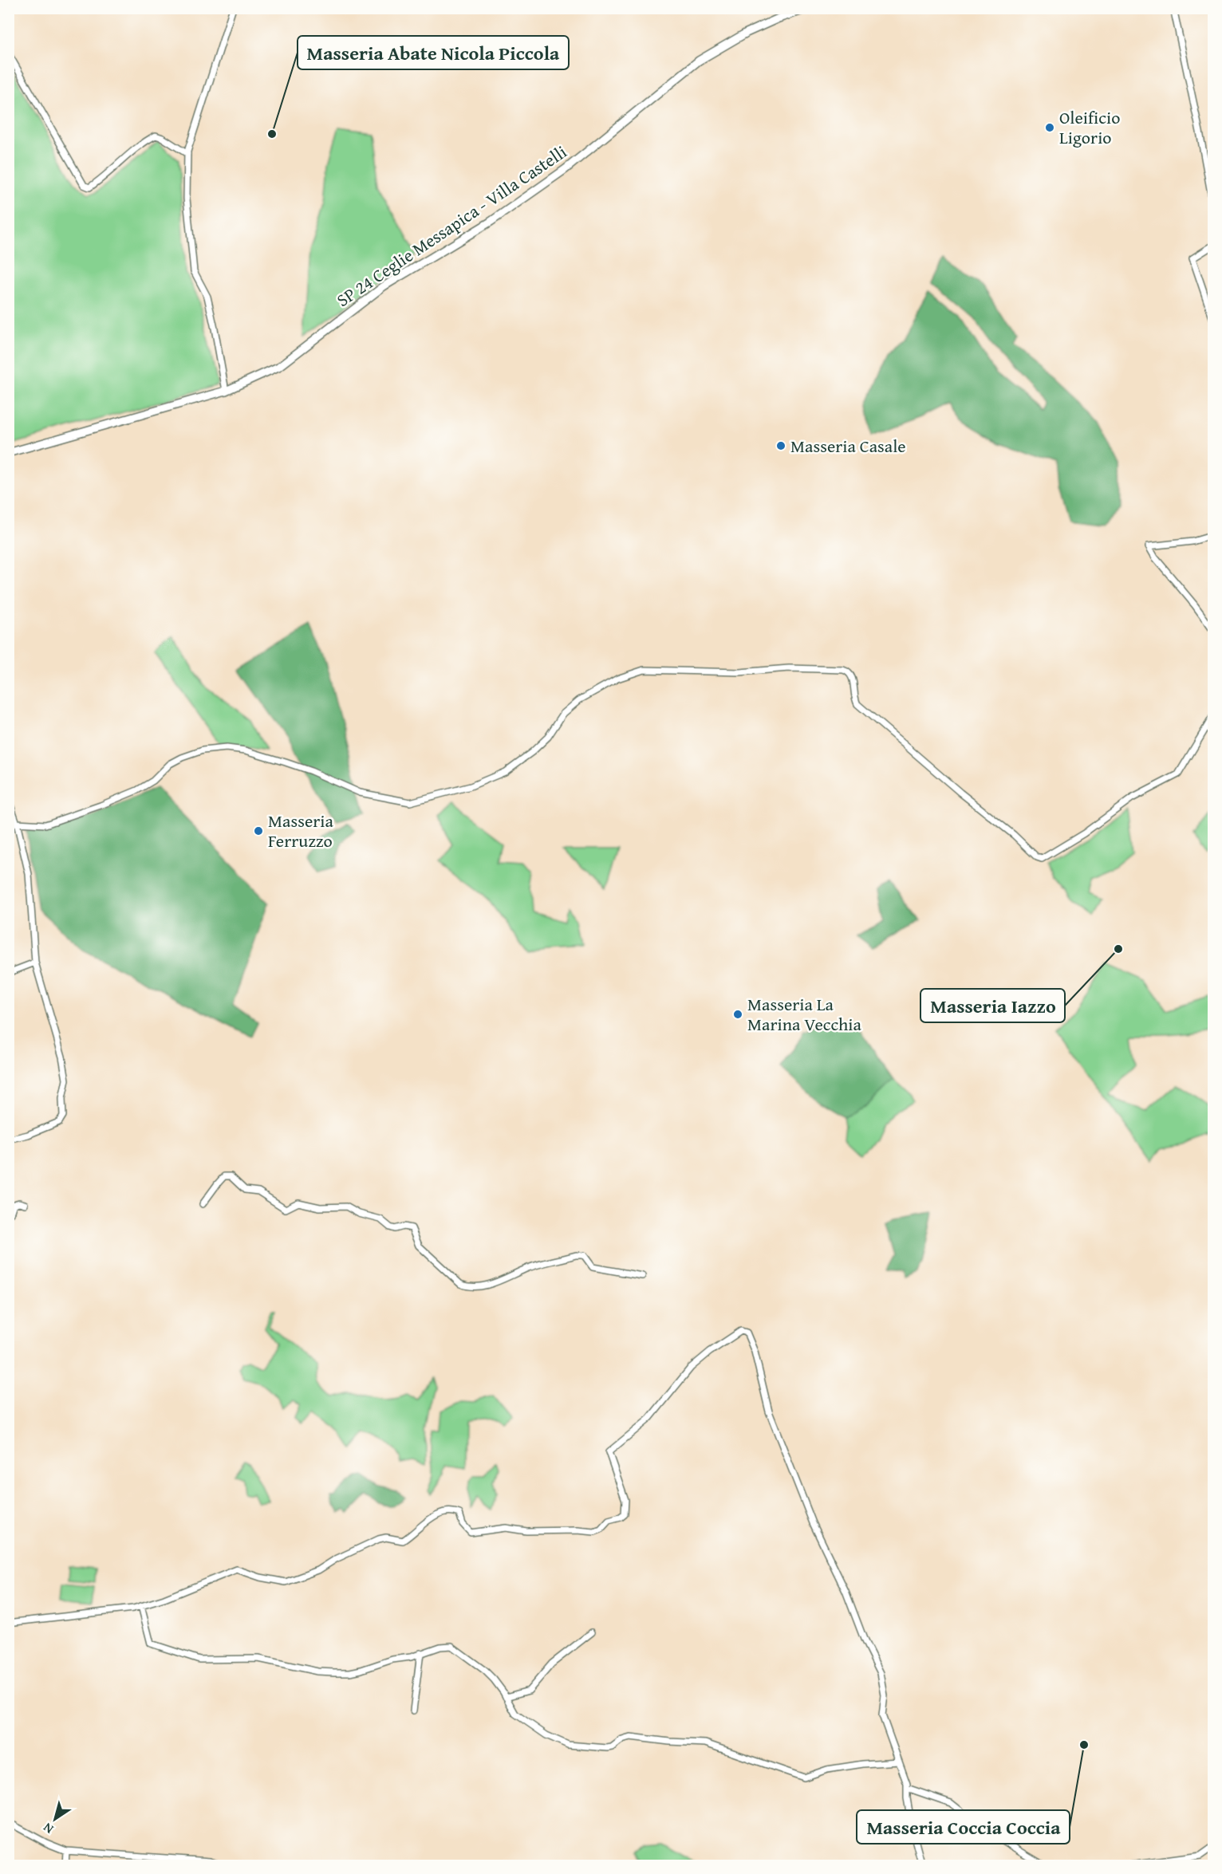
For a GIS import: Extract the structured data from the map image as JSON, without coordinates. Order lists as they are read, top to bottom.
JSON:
{
  "streets": {
    "main road": ["SP 24 Ceglie Messapica - Villa Castelli"]
  },
  "places": [
    "Oleificio Ligorio",
    "Masseria Abate Nicola Piccola",
    "Masseria Casale",
    "Masseria Ferruzzo",
    "Masseria Iazzo",
    "Masseria La Marina Vecchia",
    "Masseria Coccia Coccia"
  ],
  "north": "bottom left"
}
